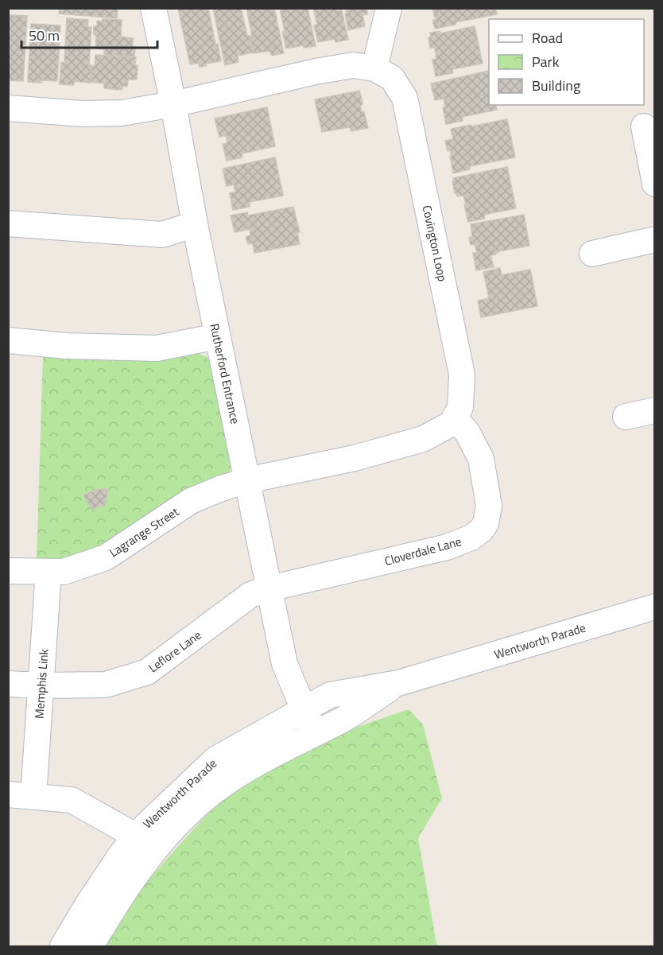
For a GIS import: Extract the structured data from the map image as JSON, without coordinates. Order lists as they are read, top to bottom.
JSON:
{
  "streets": {
    "street": [
      "Covington Loop",
      "Rutherford Entrance",
      "Lagrange Street",
      "Cloverdale Lane",
      "Wentworth Parade",
      "Leflore Lane",
      "Memphis Link"
    ]
  },
  "crossings": [
    ["Covington Loop", "Rutherford Entrance"],
    ["Covington Loop", "Cloverdale Lane"],
    ["Rutherford Entrance", "Lagrange Street"],
    ["Rutherford Entrance", "Cloverdale Lane"],
    ["Rutherford Entrance", "Wentworth Parade"],
    ["Rutherford Entrance", "Leflore Lane"],
    ["Lagrange Street", "Memphis Link"],
    ["Cloverdale Lane", "Leflore Lane"],
    ["Leflore Lane", "Memphis Link"]
  ],
  "legend": ["Road", "Park", "Building"],
  "scale_bar": "50 m"
}
